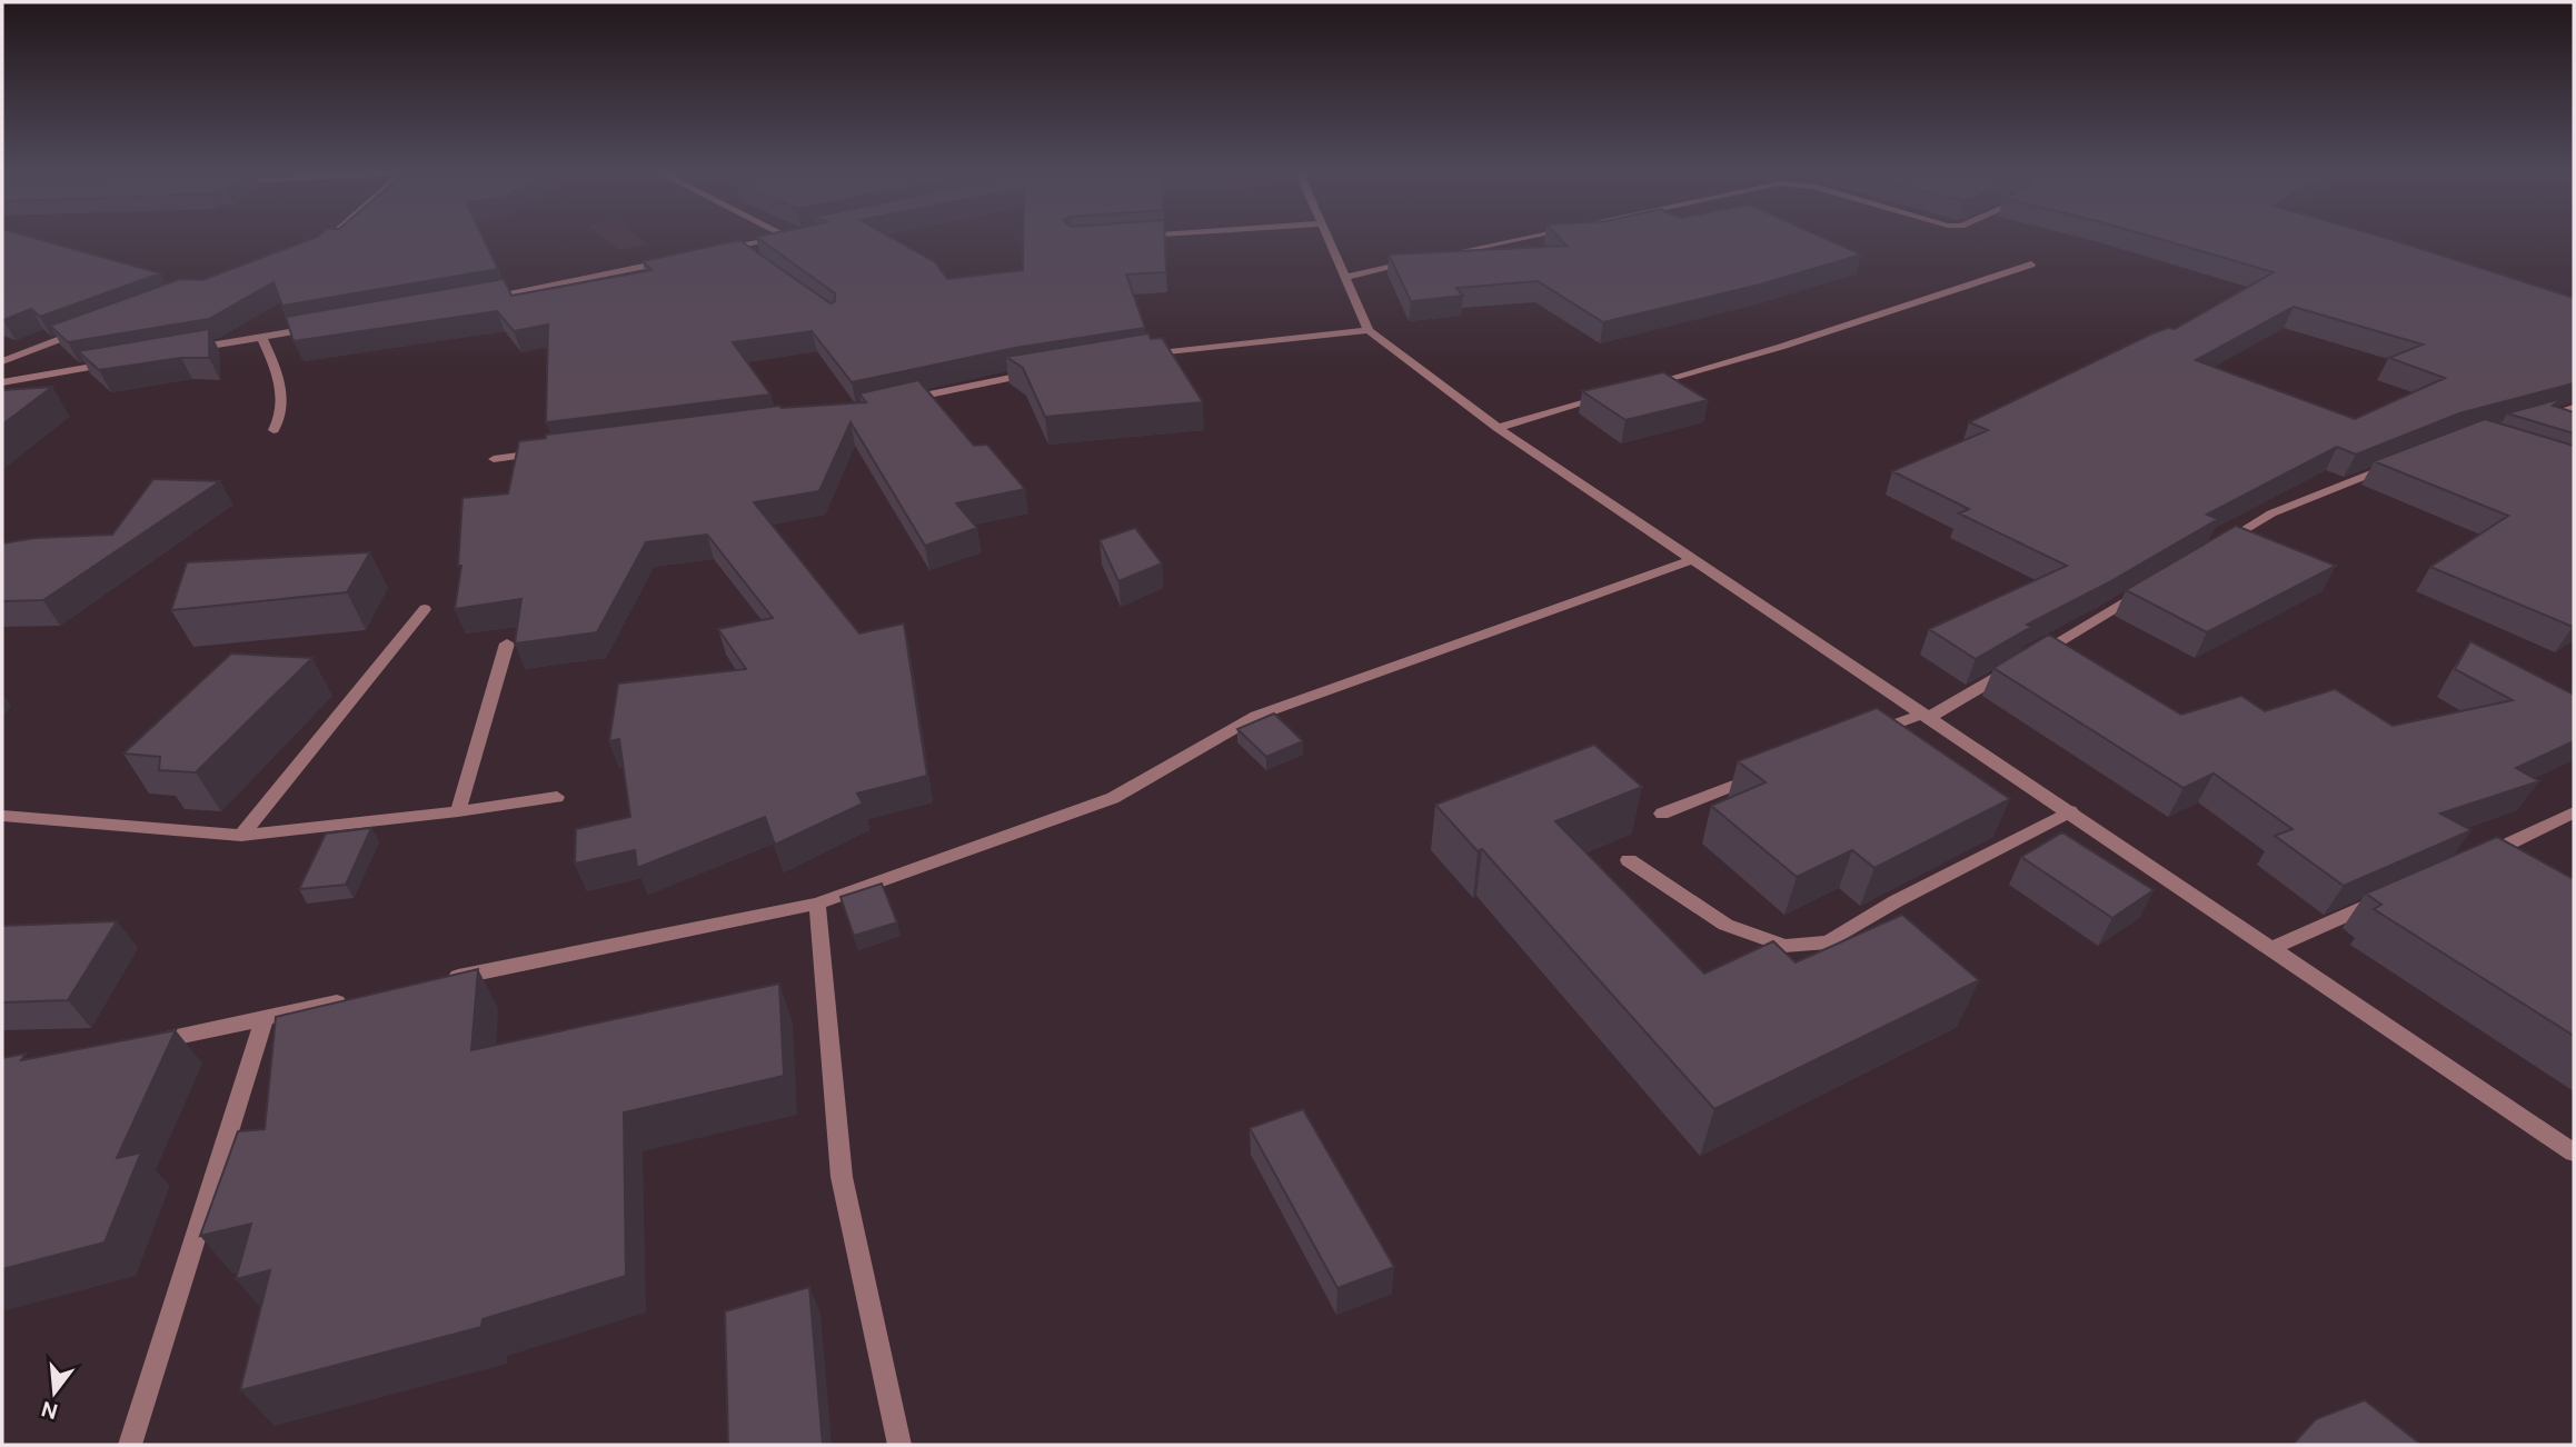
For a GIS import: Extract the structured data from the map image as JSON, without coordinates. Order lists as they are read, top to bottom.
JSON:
{
  "north": "bottom"
}
